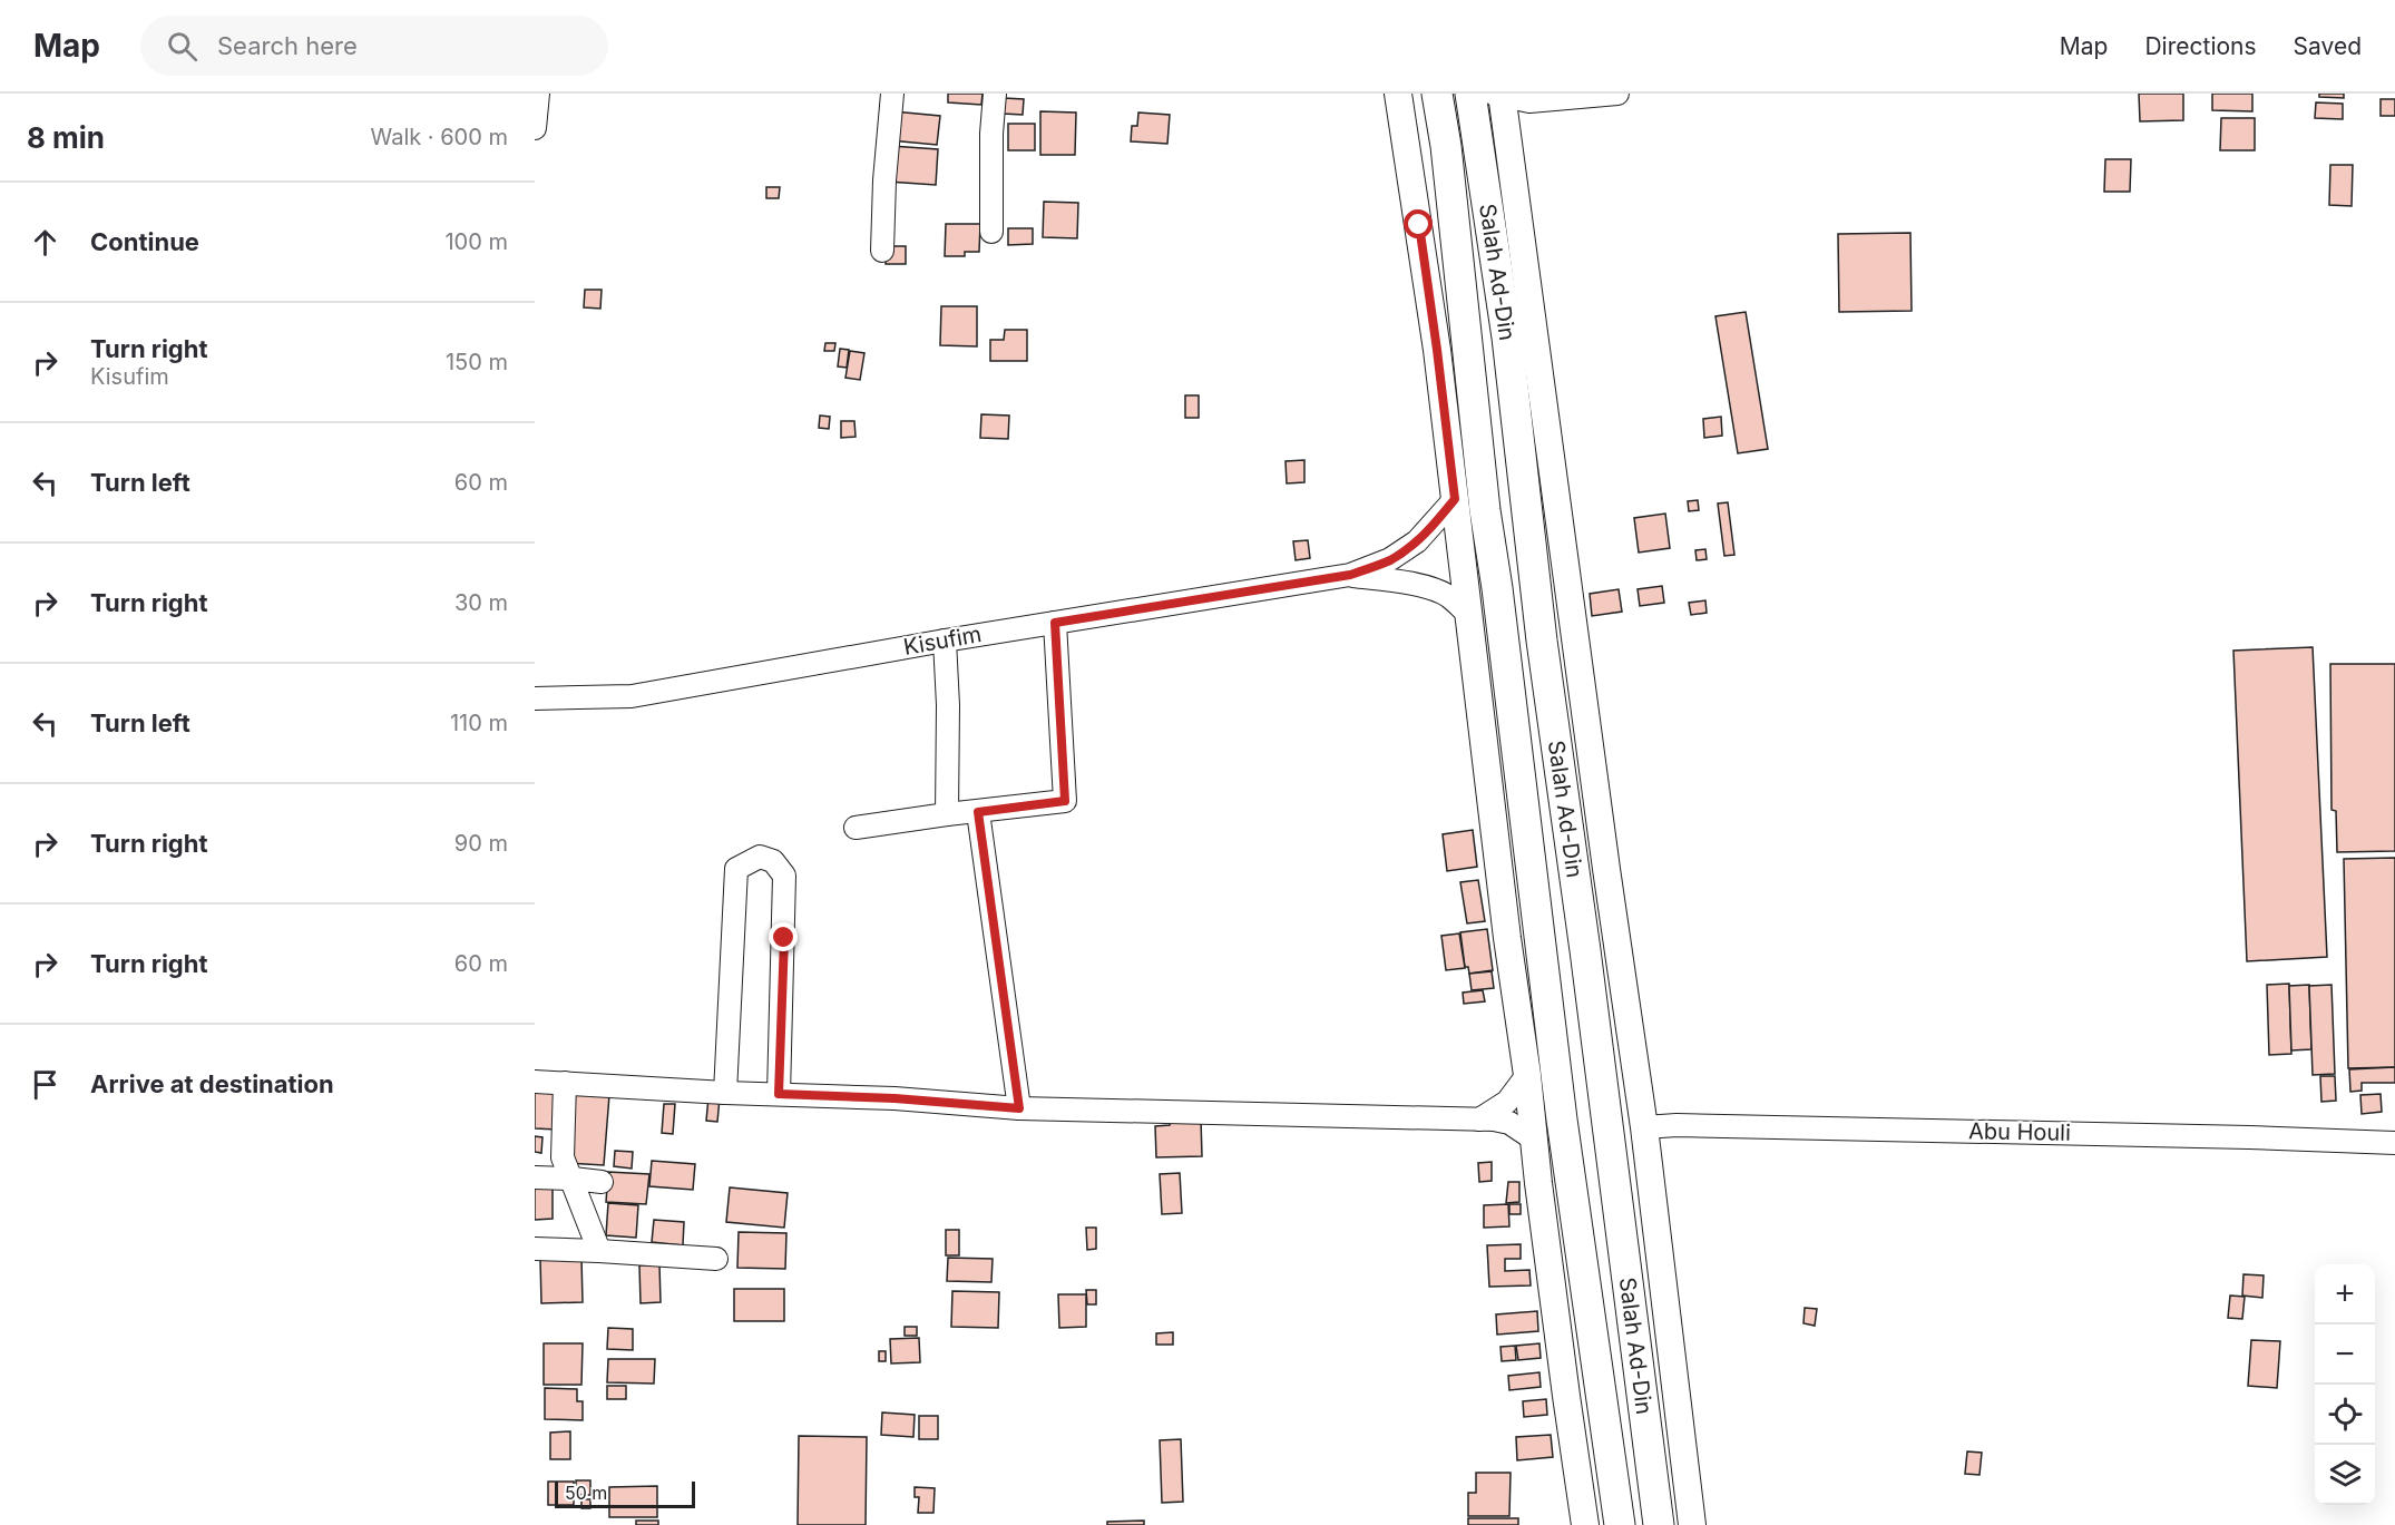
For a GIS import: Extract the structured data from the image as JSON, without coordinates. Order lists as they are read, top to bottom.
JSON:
{
  "streets": {
    "highway": ["Salah Ad-Din"],
    "street": ["Kisufim", "Abu Houli"]
  },
  "scale_bar": "50 m",
  "page": {
    "header": "Map",
    "search": "Search here",
    "nav": ["Map", "Directions", "Saved"],
    "heading": ["8 min", "Walk · 600 m"],
    "list": [
      ["Continue", "100 m"],
      ["Turn right", "Kisufim", "150 m"],
      ["Turn left", "60 m"],
      ["Turn right", "30 m"],
      ["Turn left", "110 m"],
      ["Turn right", "90 m"],
      ["Turn right", "60 m"],
      "Arrive at destination"
    ],
    "map_buttons": ["+", "−"],
    "scale": "50 m"
  }
}
